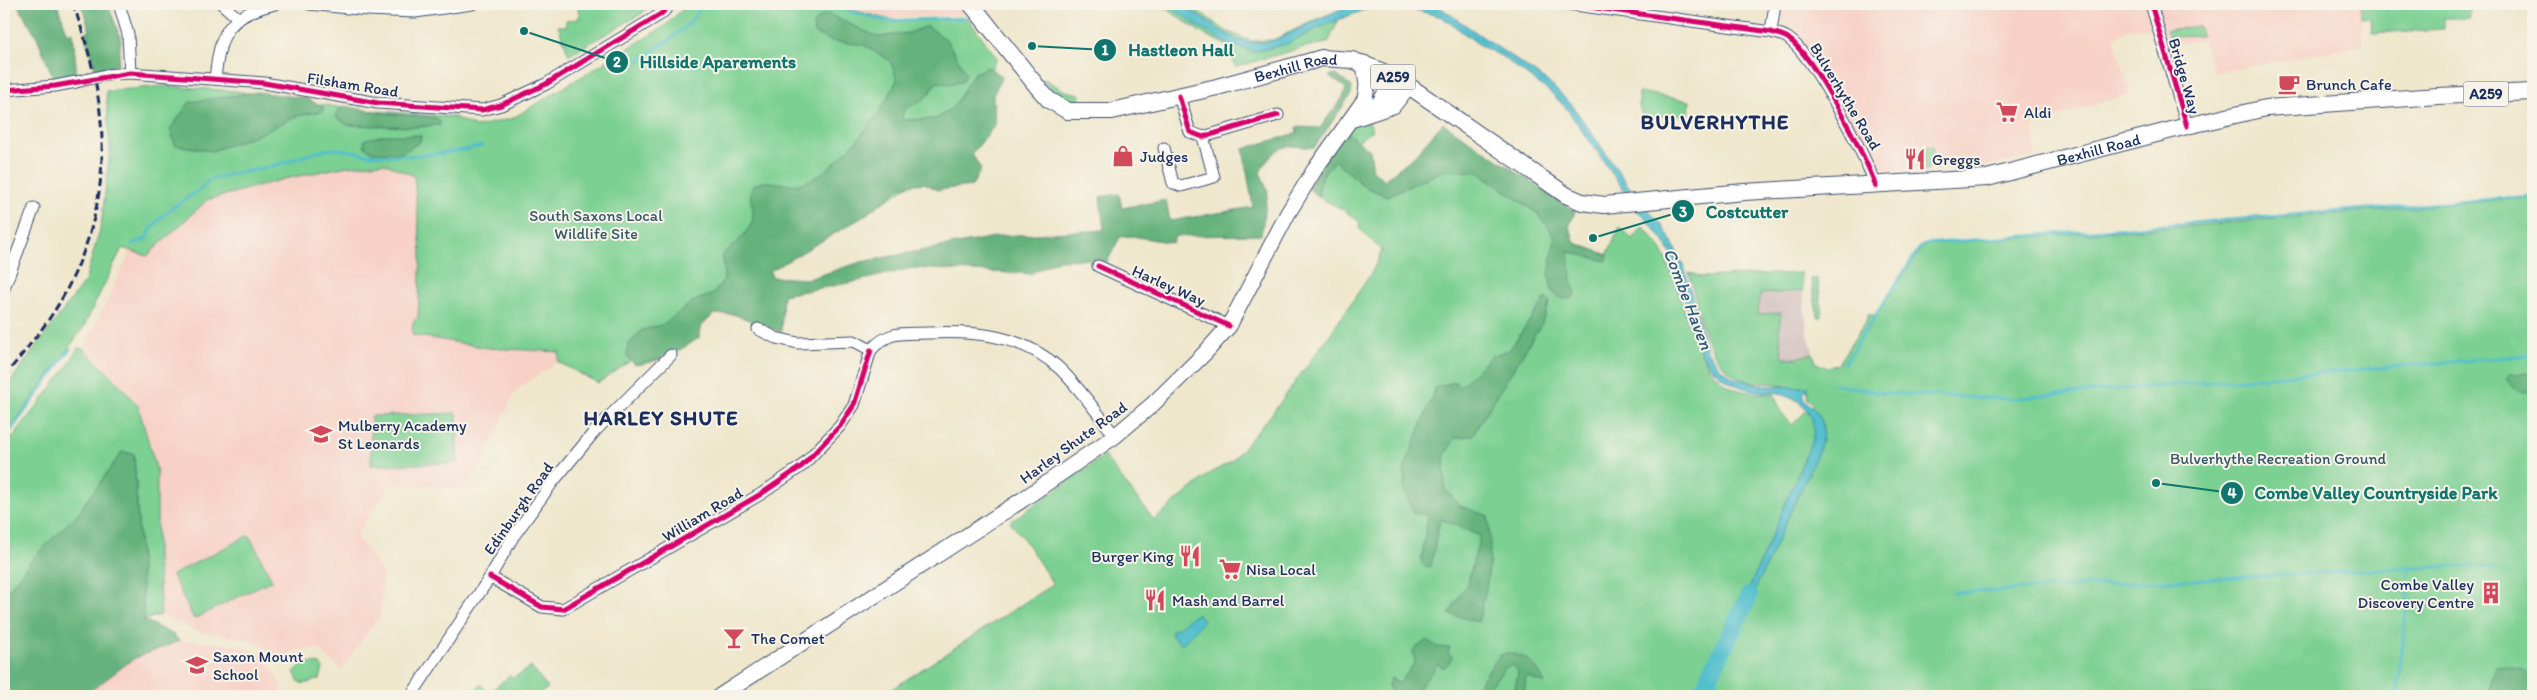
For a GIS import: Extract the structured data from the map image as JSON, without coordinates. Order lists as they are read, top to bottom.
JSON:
{
  "streets": {
    "highway": ["Bexhill Road", "A259"],
    "main road": ["Harley Shute Road"],
    "street": [
      "Bridge Way",
      "Filsham Road",
      "Bulverhythe Road",
      "Harley Way",
      "Edinburgh Road",
      "William Road"
    ]
  },
  "crossings": [
    ["Bexhill Road", "Bridge Way"],
    ["Bexhill Road", "Bulverhythe Road"],
    ["Bexhill Road", "Harley Shute Road"],
    ["Harley Way", "Harley Shute Road"],
    ["Edinburgh Road", "William Road"]
  ],
  "districts": ["BULVERHYTHE", "HARLEY SHUTE"],
  "water": ["Combe Haven"],
  "parks": ["South Saxons Local Wildlife Site", "Bulverhythe Recreation Ground"],
  "places": {
    "other": [
      "Hillside Aparements",
      "Hastleon Hall",
      "Costcutter",
      "Combe Valley Countryside Park"
    ],
    "cafe": ["Brunch Cafe"],
    "supermarket": ["Aldi", "Nisa Local"],
    "shop": ["Judges"],
    "restaurant": ["Greggs", "Burger King", "Mash and Barrel"],
    "school or university": ["Mulberry Academy St Leonards", "Saxon Mount School"],
    "building": ["Combe Valley Discovery Centre"],
    "bar": ["The Comet"]
  }
}
